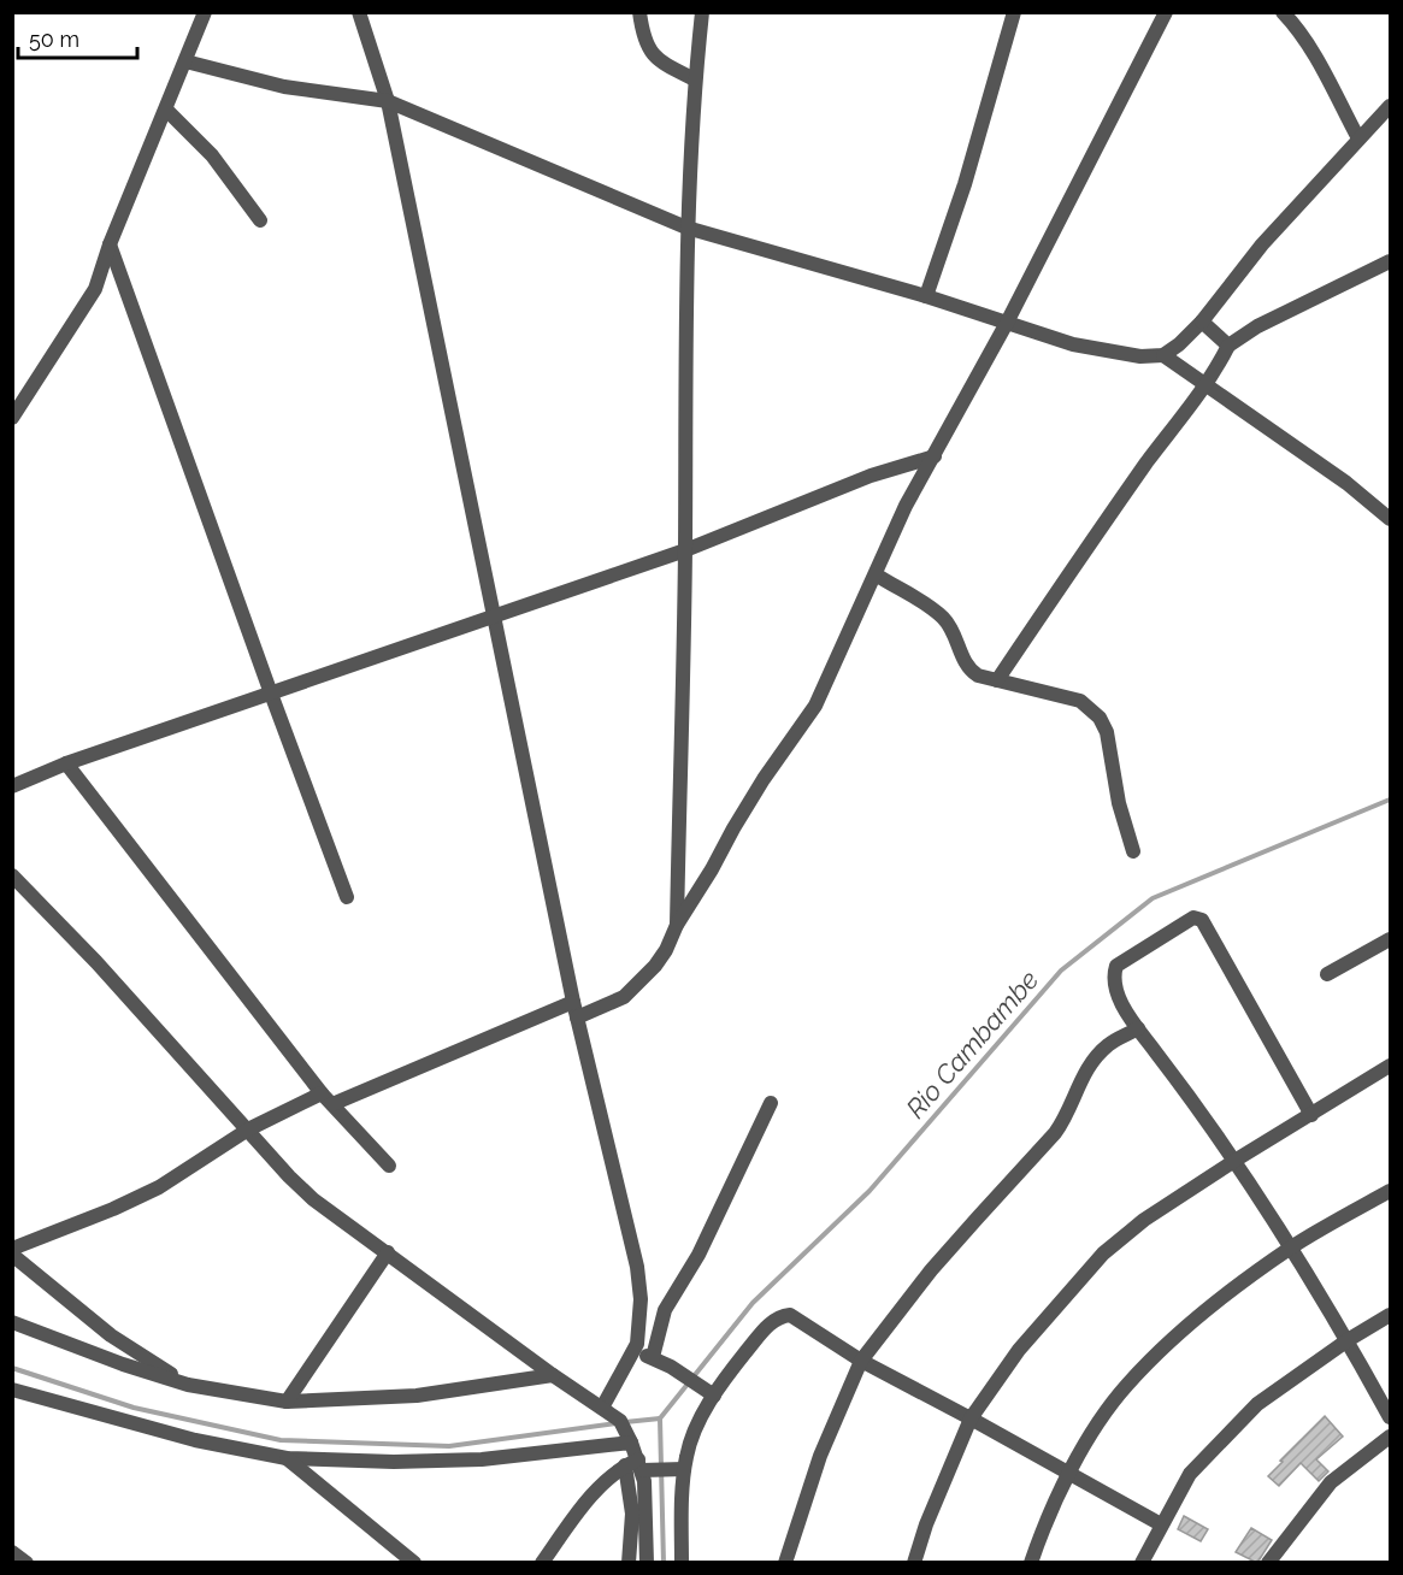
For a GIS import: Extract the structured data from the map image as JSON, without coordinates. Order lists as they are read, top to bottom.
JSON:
{
  "water": ["Rio Cambambe"],
  "scale_bar": "50 m"
}
